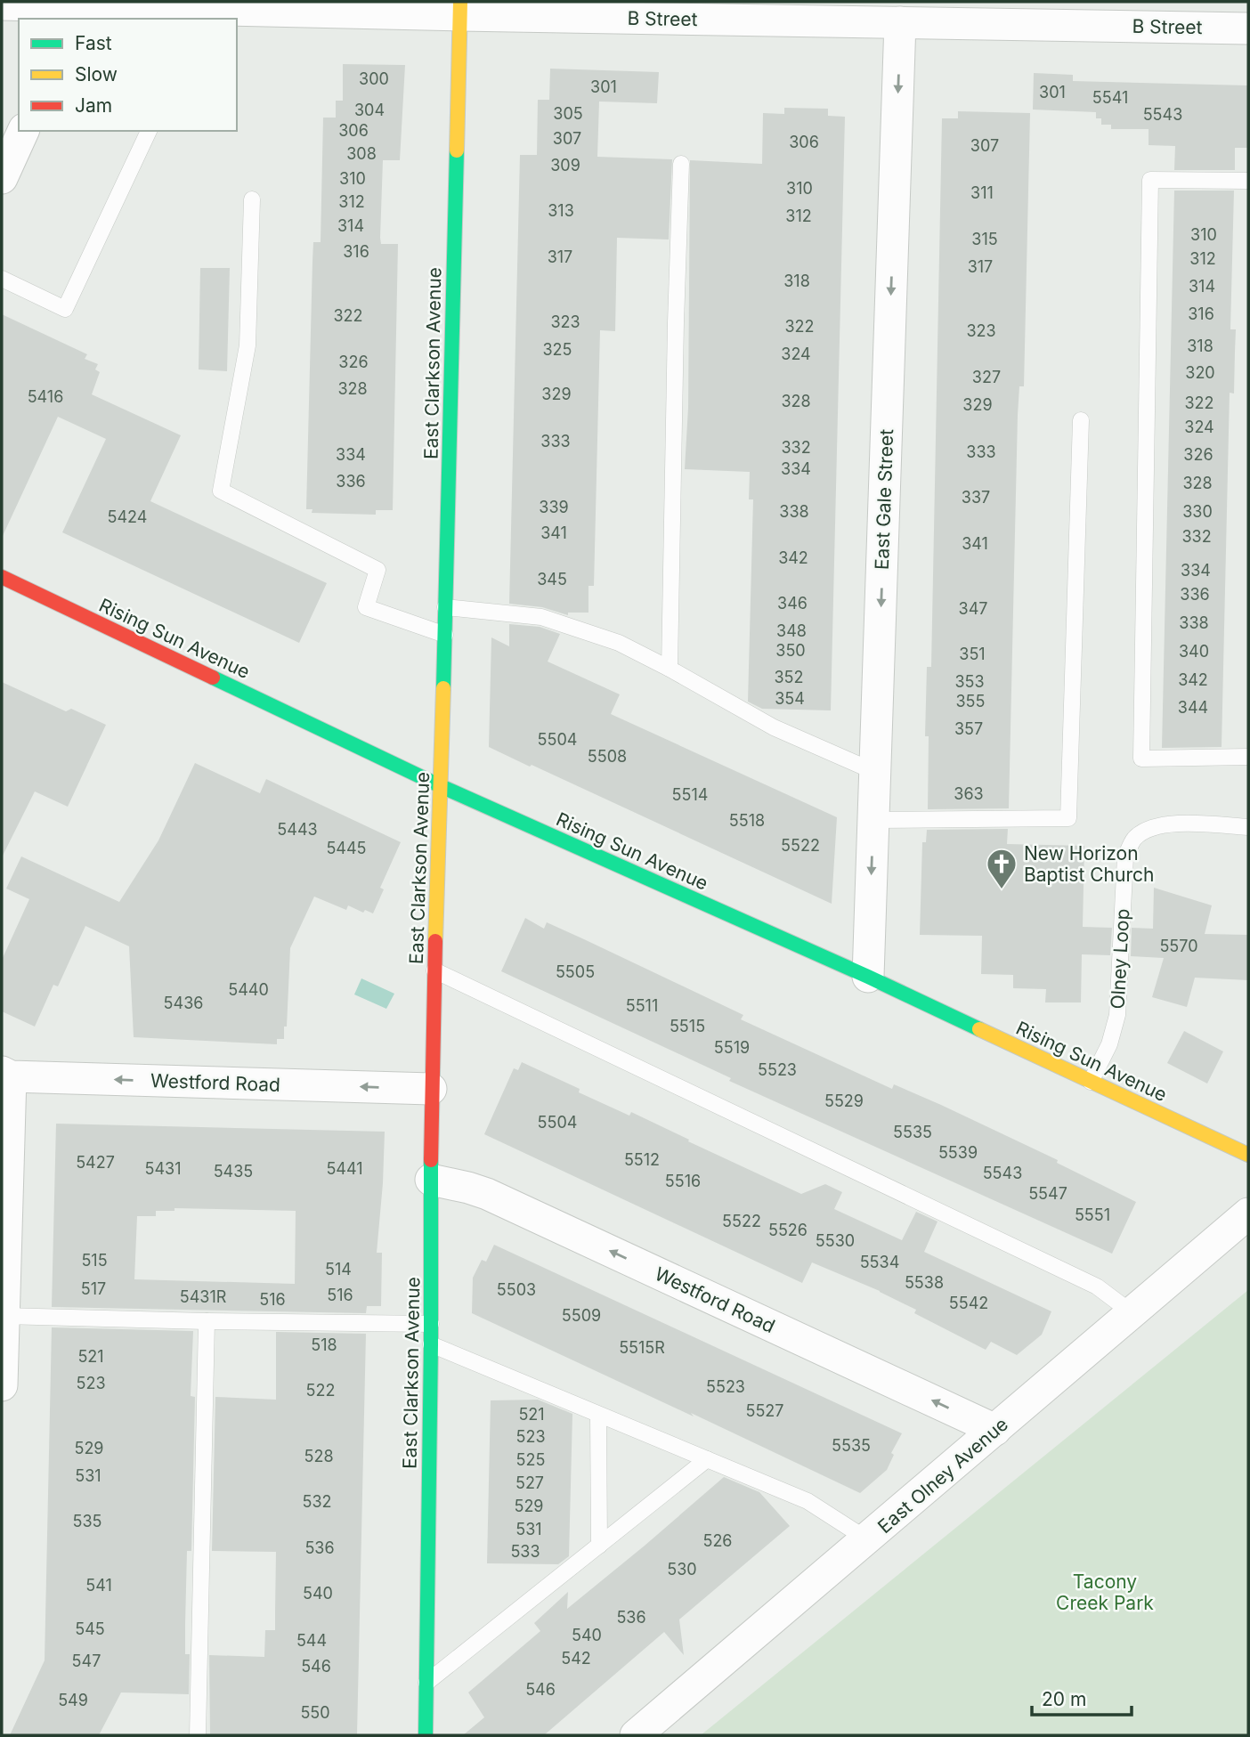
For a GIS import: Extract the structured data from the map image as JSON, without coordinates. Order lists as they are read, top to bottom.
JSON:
{
  "streets": {
    "street": [
      "B Street",
      "East Clarkson Avenue",
      "East Gale Street",
      "Rising Sun Avenue",
      "Westford Road",
      "East Olney Avenue"
    ],
    "lane": ["Olney Loop"]
  },
  "crossings": [
    ["B Street", "East Clarkson Avenue"],
    ["B Street", "East Gale Street"],
    ["East Clarkson Avenue", "Rising Sun Avenue"],
    ["East Clarkson Avenue", "Westford Road"],
    ["East Gale Street", "Rising Sun Avenue"],
    ["Rising Sun Avenue", "Olney Loop"],
    ["Westford Road", "East Olney Avenue"]
  ],
  "one_way": ["East Gale Street", "Westford Road"],
  "parks": ["Tacony Creek Park"],
  "places": {
    "church": ["New Horizon Baptist Church"]
  },
  "house_numbers": [
    "300",
    "301",
    "301",
    "5541",
    "304",
    "305",
    "5543",
    "306",
    "307",
    "306",
    "307",
    "308",
    "309",
    "310",
    "310",
    "311",
    "312",
    "313",
    "312",
    "314",
    "310",
    "315",
    "316",
    "317",
    "312",
    "317",
    "318",
    "314",
    "316",
    "322",
    "323",
    "322",
    "323",
    "318",
    "325",
    "324",
    "326",
    "320",
    "327",
    "328",
    "329",
    "5416",
    "328",
    "322",
    "329",
    "324",
    "333",
    "332",
    "333",
    "334",
    "326",
    "334",
    "336",
    "328",
    "337",
    "339",
    "338",
    "330",
    "5424",
    "341",
    "332",
    "341",
    "342",
    "334",
    "345",
    "336",
    "346",
    "347",
    "338",
    "348",
    "350",
    "340",
    "351",
    "352",
    "342",
    "353",
    "354",
    "355",
    "344",
    "357",
    "5504",
    "5508",
    "363",
    "5514",
    "5518",
    "5443",
    "5522",
    "5445",
    "5570",
    "5505",
    "5440",
    "5436",
    "5511",
    "5515",
    "5519",
    "5523",
    "5529",
    "5504",
    "5535",
    "5539",
    "5512",
    "5427",
    "5431",
    "5441",
    "5435",
    "5543",
    "5516",
    "5547",
    "5551",
    "5522",
    "5526",
    "5530",
    "515",
    "5534",
    "514",
    "5538",
    "517",
    "5503",
    "516",
    "5431R",
    "516",
    "5542",
    "5509",
    "518",
    "5515R",
    "521",
    "523",
    "5523",
    "522",
    "5527",
    "521",
    "523",
    "5535",
    "529",
    "528",
    "525",
    "531",
    "527",
    "532",
    "529",
    "535",
    "531",
    "526",
    "536",
    "533",
    "530",
    "541",
    "540",
    "536",
    "545",
    "540",
    "544",
    "542",
    "547",
    "546",
    "546",
    "549",
    "550"
  ],
  "legend": ["Fast", "Slow", "Jam"],
  "scale_bar": "20 m"
}
